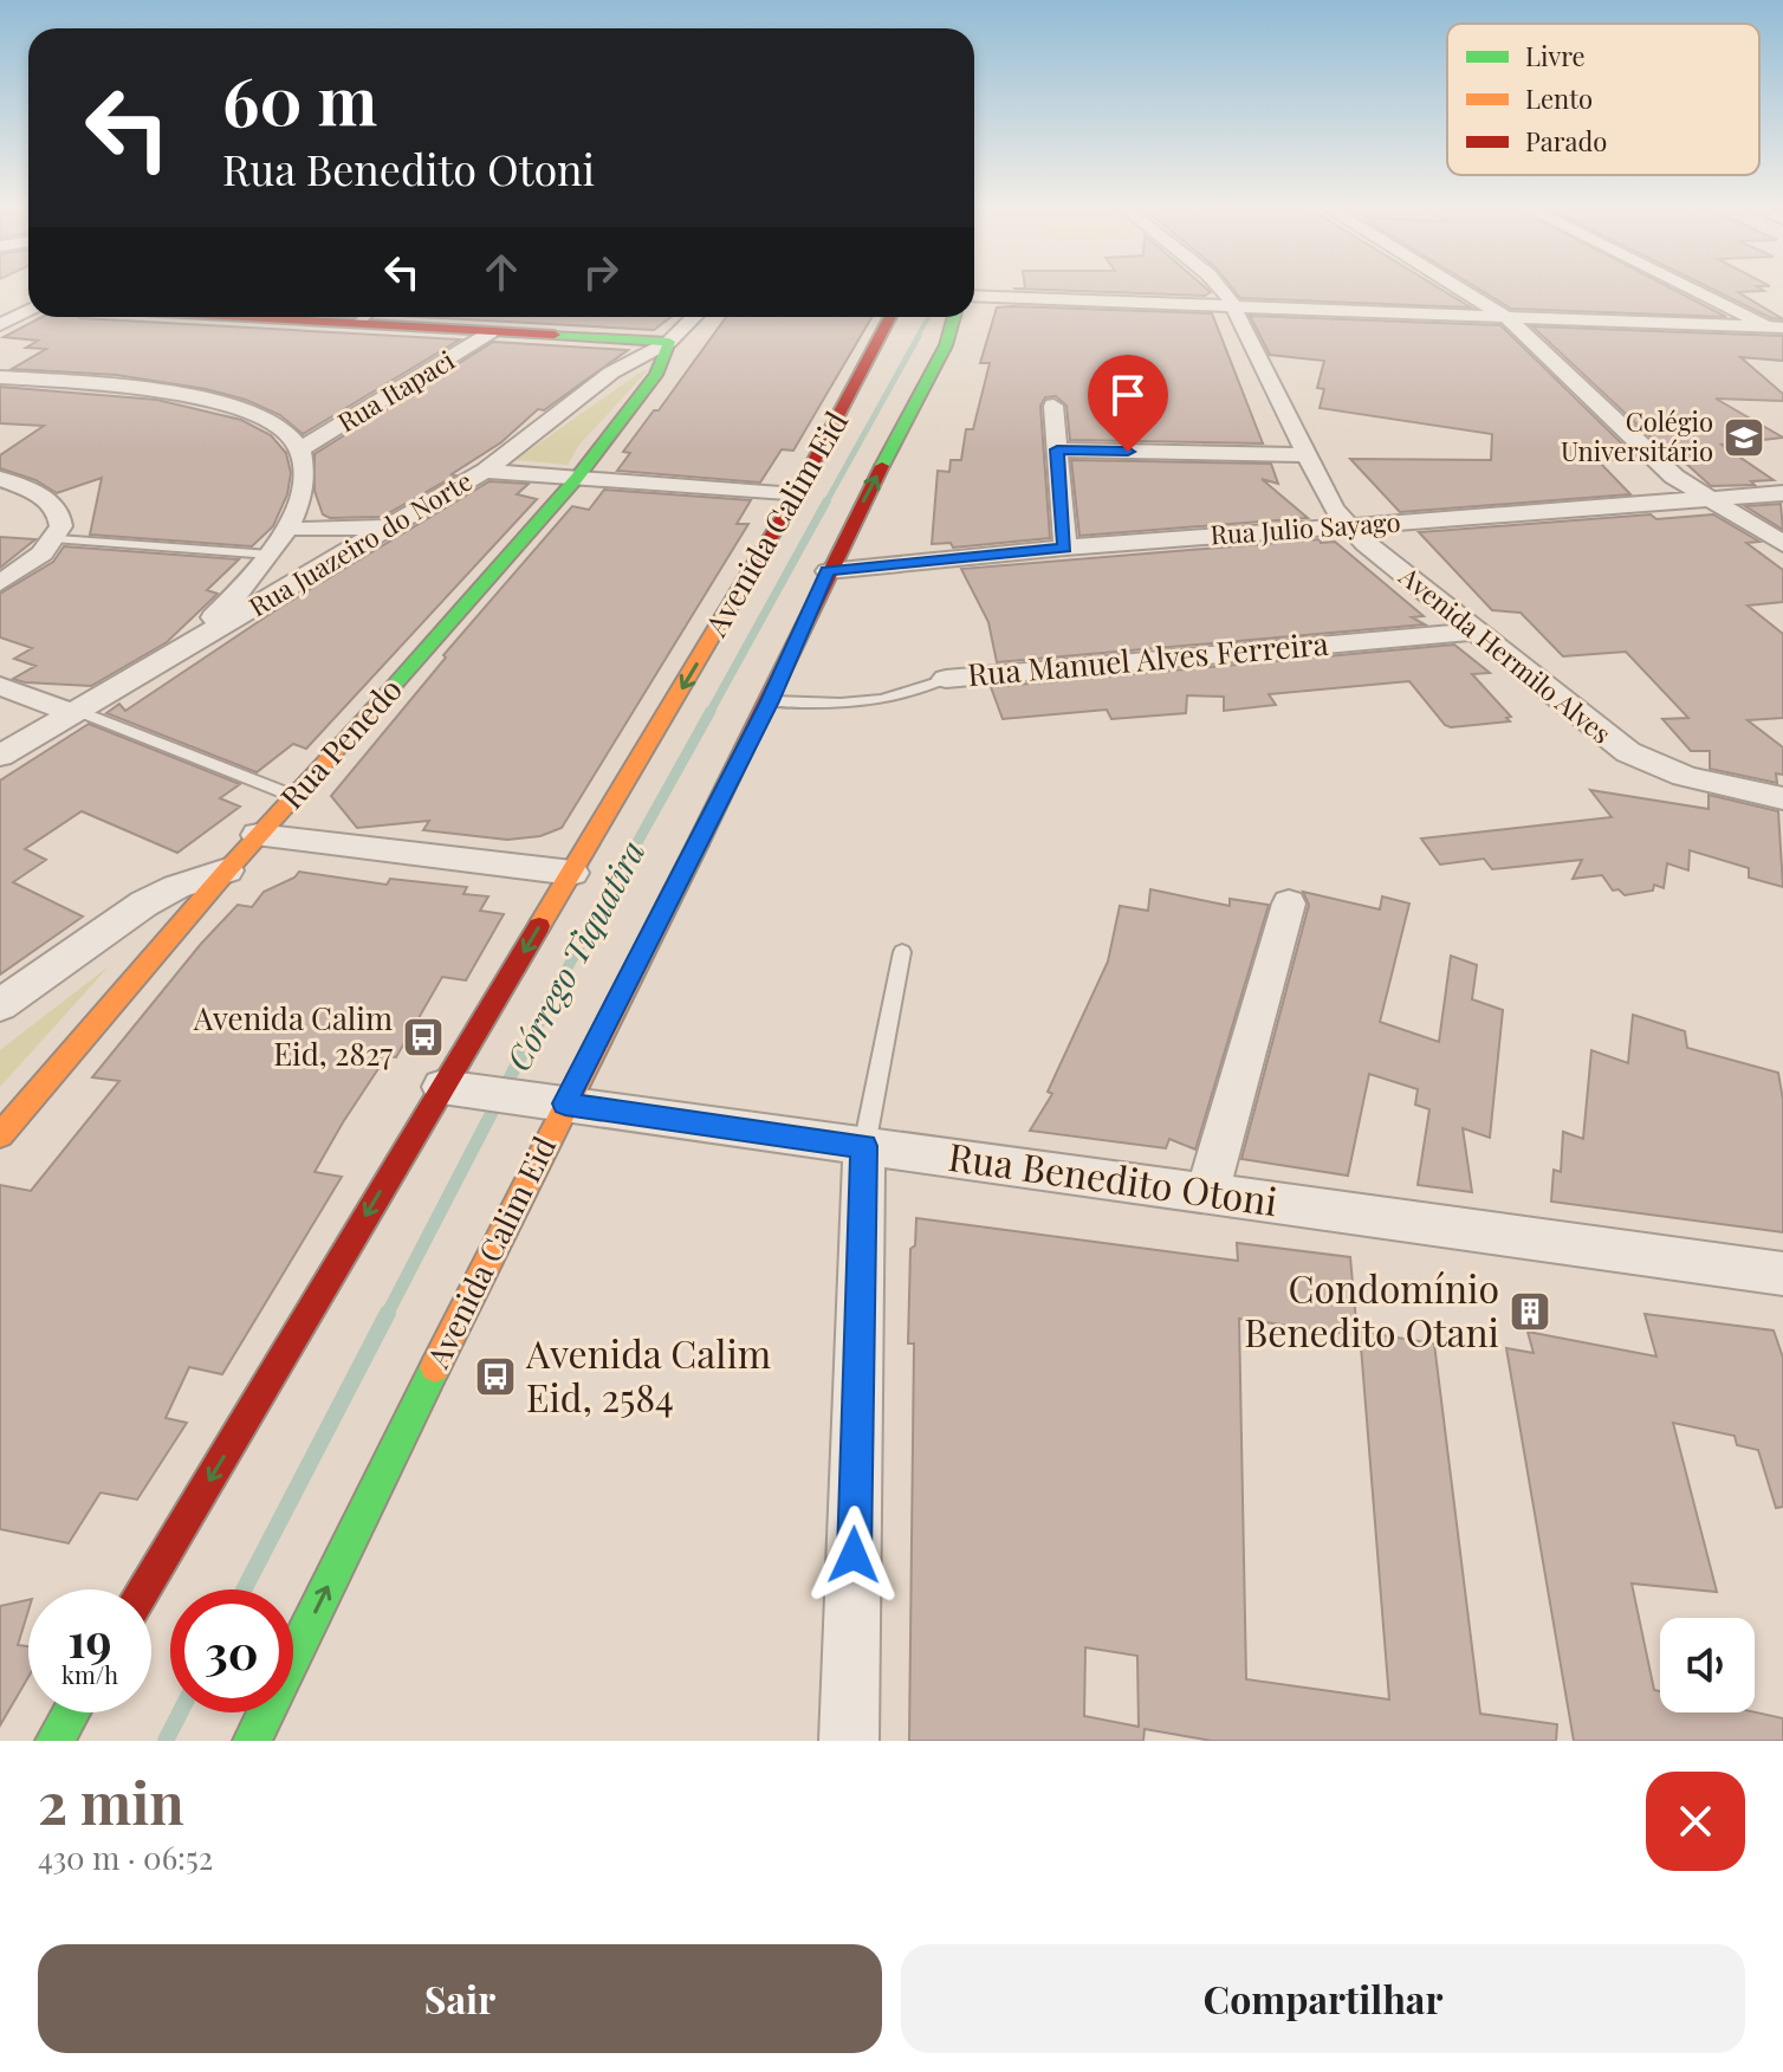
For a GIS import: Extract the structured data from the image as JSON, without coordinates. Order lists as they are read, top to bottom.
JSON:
{
  "streets": {
    "main road": ["Avenida Calim Eid", "Rua Penedo"],
    "street": [
      "Rua Itapaci",
      "Rua Julio Sayago",
      "Rua Juazeiro do Norte",
      "Avenida Hermilo Alves",
      "Rua Manuel Alves Ferreira",
      "Rua Benedito Otoni"
    ]
  },
  "crossings": [
    ["Avenida Calim Eid", "Rua Julio Sayago"],
    ["Avenida Calim Eid", "Rua Manuel Alves Ferreira"],
    ["Avenida Calim Eid", "Rua Benedito Otoni"],
    ["Rua Julio Sayago", "Avenida Hermilo Alves"],
    ["Rua Juazeiro do Norte", "Rua Penedo"],
    ["Avenida Hermilo Alves", "Rua Manuel Alves Ferreira"]
  ],
  "water": ["Córrego Tiquatira"],
  "places": {
    "school or university": ["Colégio Universitário"],
    "bus stop": ["Avenida Calim Eid, 2827", "Avenida Calim Eid, 2584"],
    "building": ["Condomínio Benedito Otani"]
  },
  "legend": ["Livre", "Lento", "Parado"],
  "page": {
    "turn": ["60 m", "Rua Benedito Otoni"],
    "speed": "19 km/h",
    "limit": "30",
    "heading": ["2 min", "430 m · 06:52"],
    "buttons": ["Sair", "Compartilhar"]
  }
}
